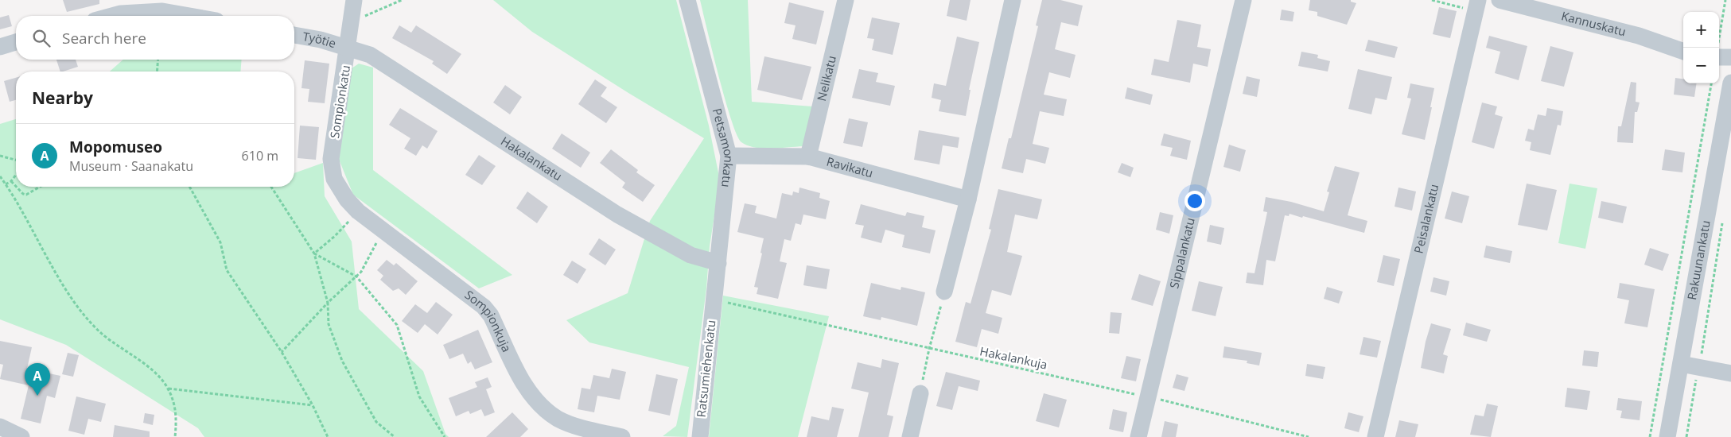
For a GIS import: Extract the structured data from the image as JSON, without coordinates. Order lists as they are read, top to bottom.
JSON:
{
  "streets": {
    "street": [
      "Kannuskatu",
      "Työtie",
      "Nelikatu",
      "Sompionkatu",
      "Petsamonkatu",
      "Hakalankatu",
      "Ravikatu",
      "Peisalankatu",
      "Sippalankatu",
      "Rakuunankatu",
      "Sompionkuja",
      "Ratsumiehenkatu"
    ],
    "path": ["Hakalankuja"]
  },
  "crossings": [
    ["Työtie", "Sompionkatu"],
    ["Työtie", "Hakalankatu"],
    ["Nelikatu", "Ravikatu"],
    ["Sompionkatu", "Hakalankatu"],
    ["Sompionkatu", "Sompionkuja"],
    ["Petsamonkatu", "Hakalankatu"],
    ["Petsamonkatu", "Ravikatu"],
    ["Petsamonkatu", "Hakalankuja"],
    ["Petsamonkatu", "Ratsumiehenkatu"],
    ["Sippalankatu", "Hakalankuja"],
    ["Hakalankuja", "Ratsumiehenkatu"]
  ],
  "page": {
    "map_buttons": ["+", "−"],
    "search": "Search here",
    "heading": "Nearby",
    "list": [
      {
        "mark": "A",
        "name": "Mopomuseo",
        "note": "Museum · Saanakatu",
        "value": "610 m"
      }
    ],
    "pins": "A"
  }
}
